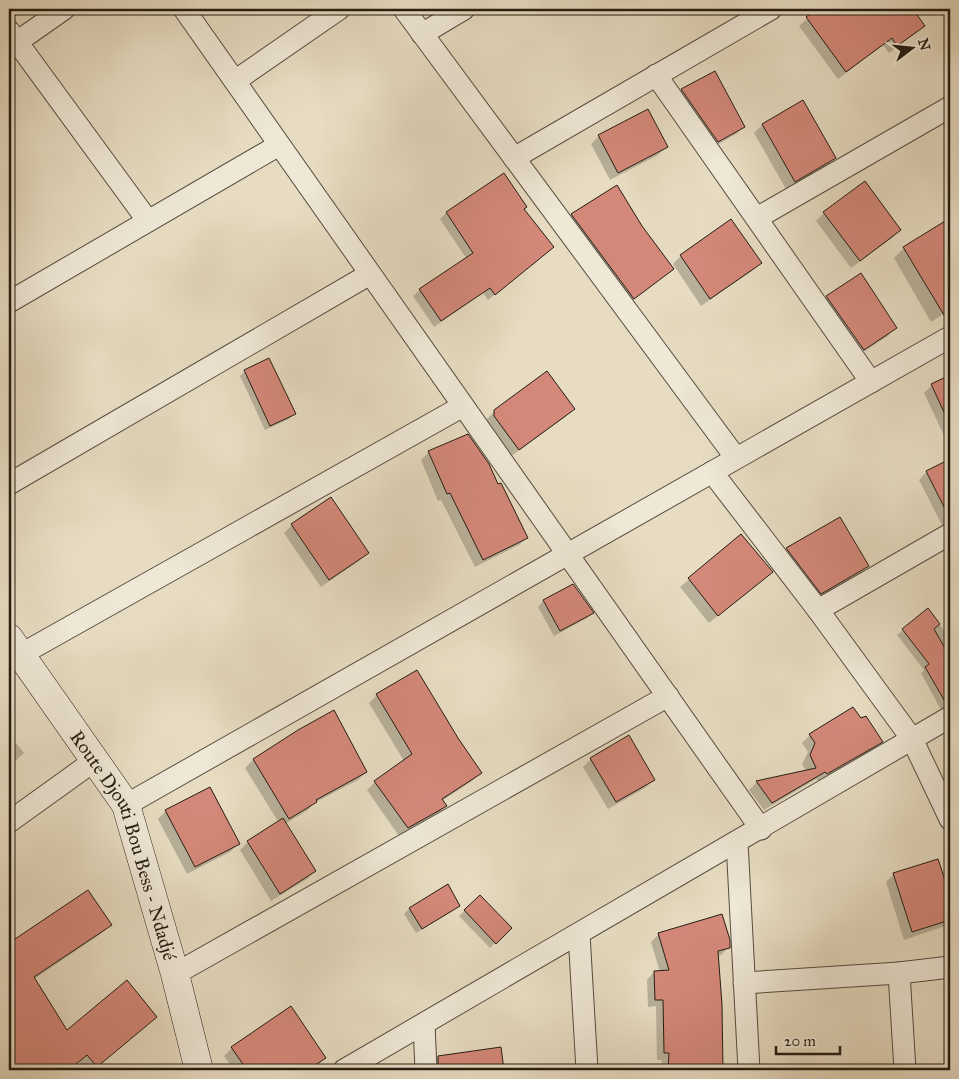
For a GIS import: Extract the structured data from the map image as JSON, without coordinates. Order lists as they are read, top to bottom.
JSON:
{
  "streets": {
    "main road": ["Route Djouti Bou Bess - Ndadjé"]
  },
  "scale_bar": "20 m",
  "north": "right"
}
